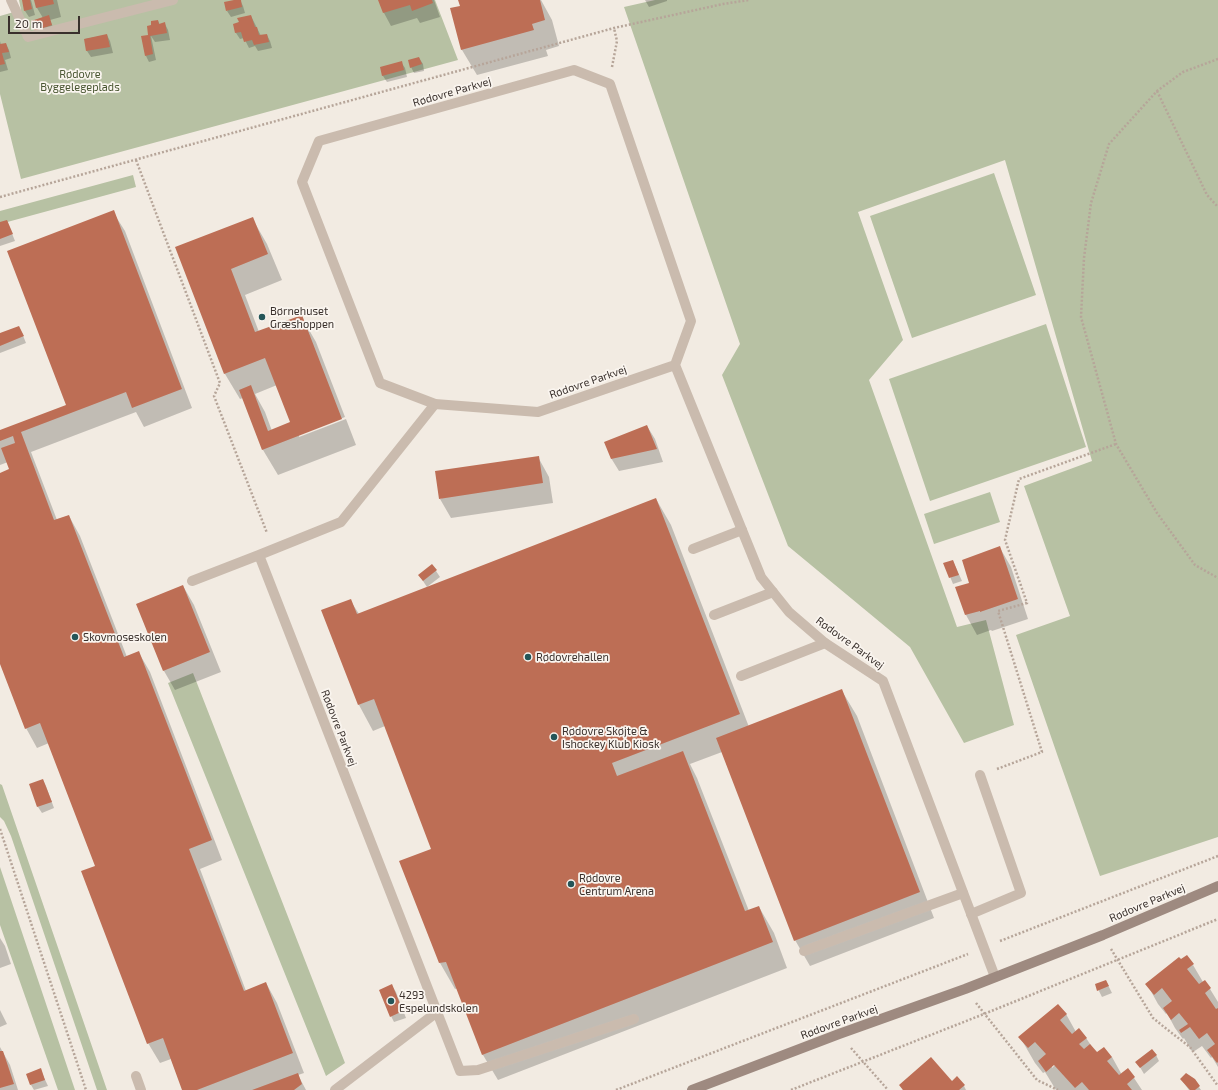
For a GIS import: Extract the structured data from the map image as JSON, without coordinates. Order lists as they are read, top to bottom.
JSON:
{
  "streets": {
    "street": ["Rødovre Parkvej"]
  },
  "parks": ["Rødovre Byggelegeplads"],
  "places": [
    "Børnehuset Græshoppen",
    "Skovmoseskolen",
    "Rødovrehallen",
    "Rødovre Skøjte & Ishockey Klub Kiosk",
    "Rødovre Centrum Arena",
    "4293 Espelundskolen"
  ],
  "scale_bar": "20 m"
}
